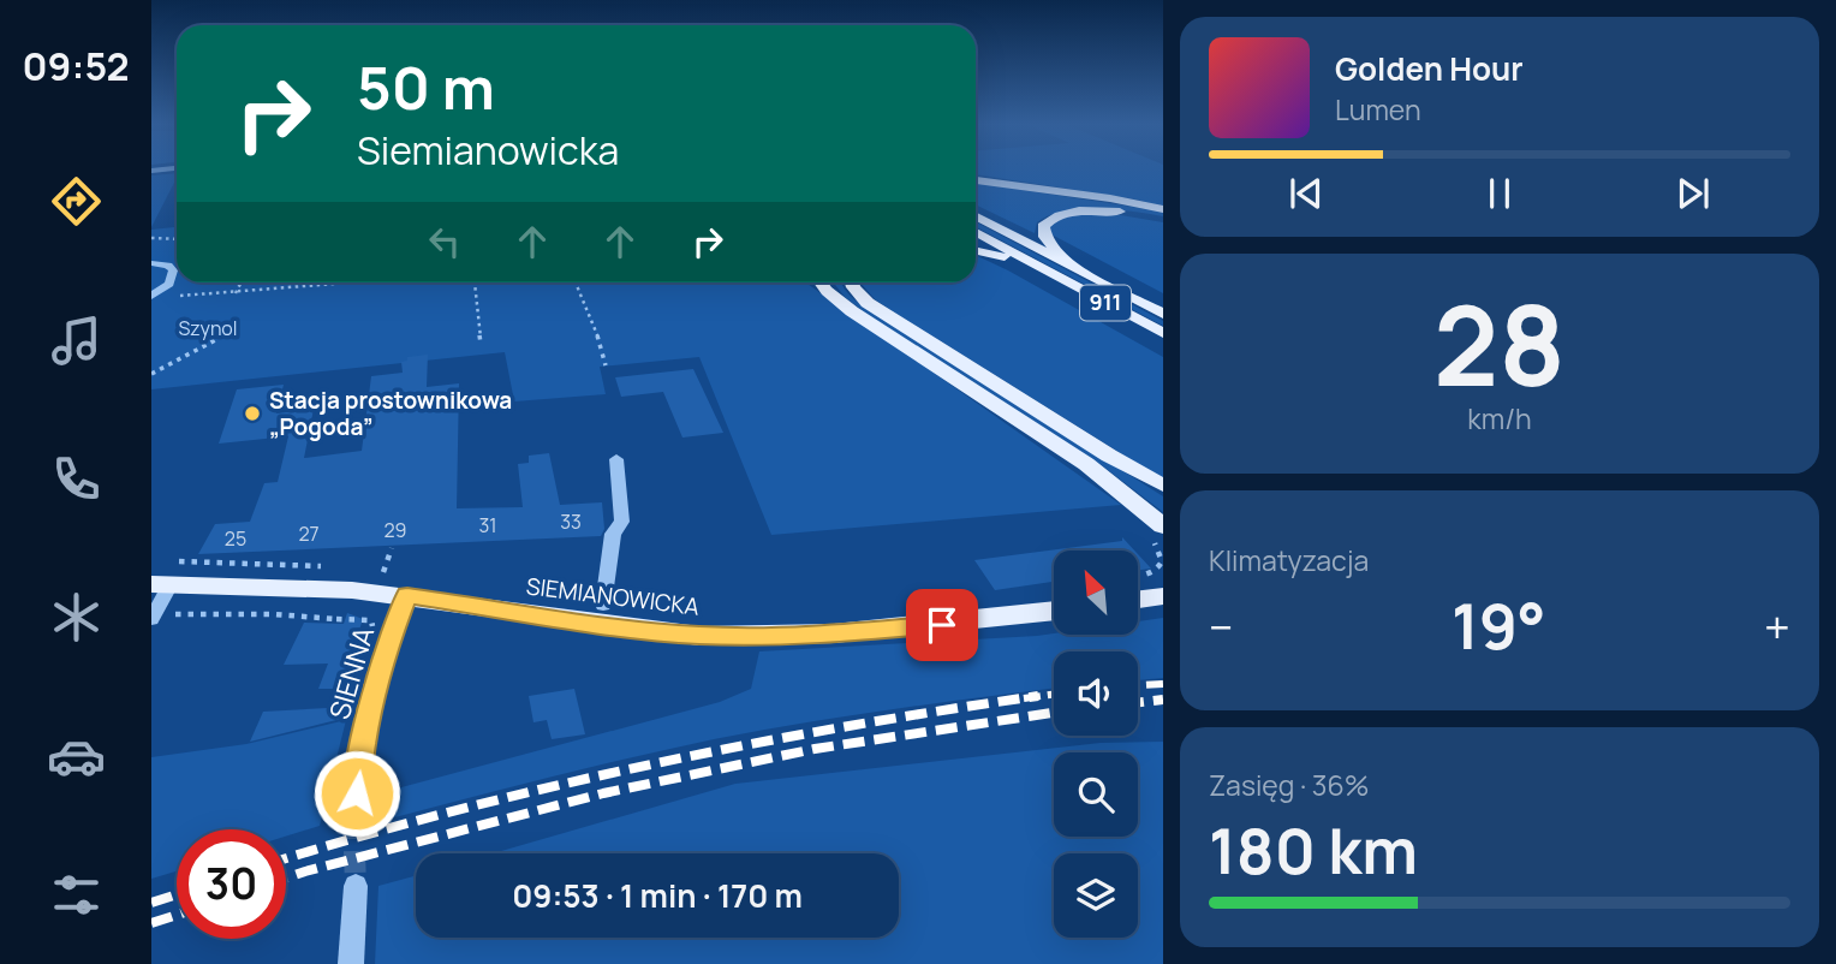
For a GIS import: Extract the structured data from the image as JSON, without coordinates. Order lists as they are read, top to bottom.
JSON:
{
  "streets": {
    "main road": ["911", "SIEMIANOWICKA"],
    "street": ["SIENNA"]
  },
  "crossings": [
    ["SIEMIANOWICKA", "SIENNA"]
  ],
  "parks": ["Szynol"],
  "places": ["Stacja prostownikowa „Pogoda”"],
  "house_numbers": [
    "33",
    "31",
    "29",
    "27",
    "25"
  ],
  "north": "top left",
  "page": {
    "tabs": "09:52",
    "turn": ["50 m", "Siemianowicka"],
    "song": ["Golden Hour", "Lumen"],
    "tile": [
      ["28", "km/h"],
      "Klimatyzacja",
      ["Zasięg · 36%", "180 km"]
    ],
    "heat": ["−", "19°", "+"],
    "limit": "30",
    "trip": "09:53 · 1 min · 170 m"
  }
}
